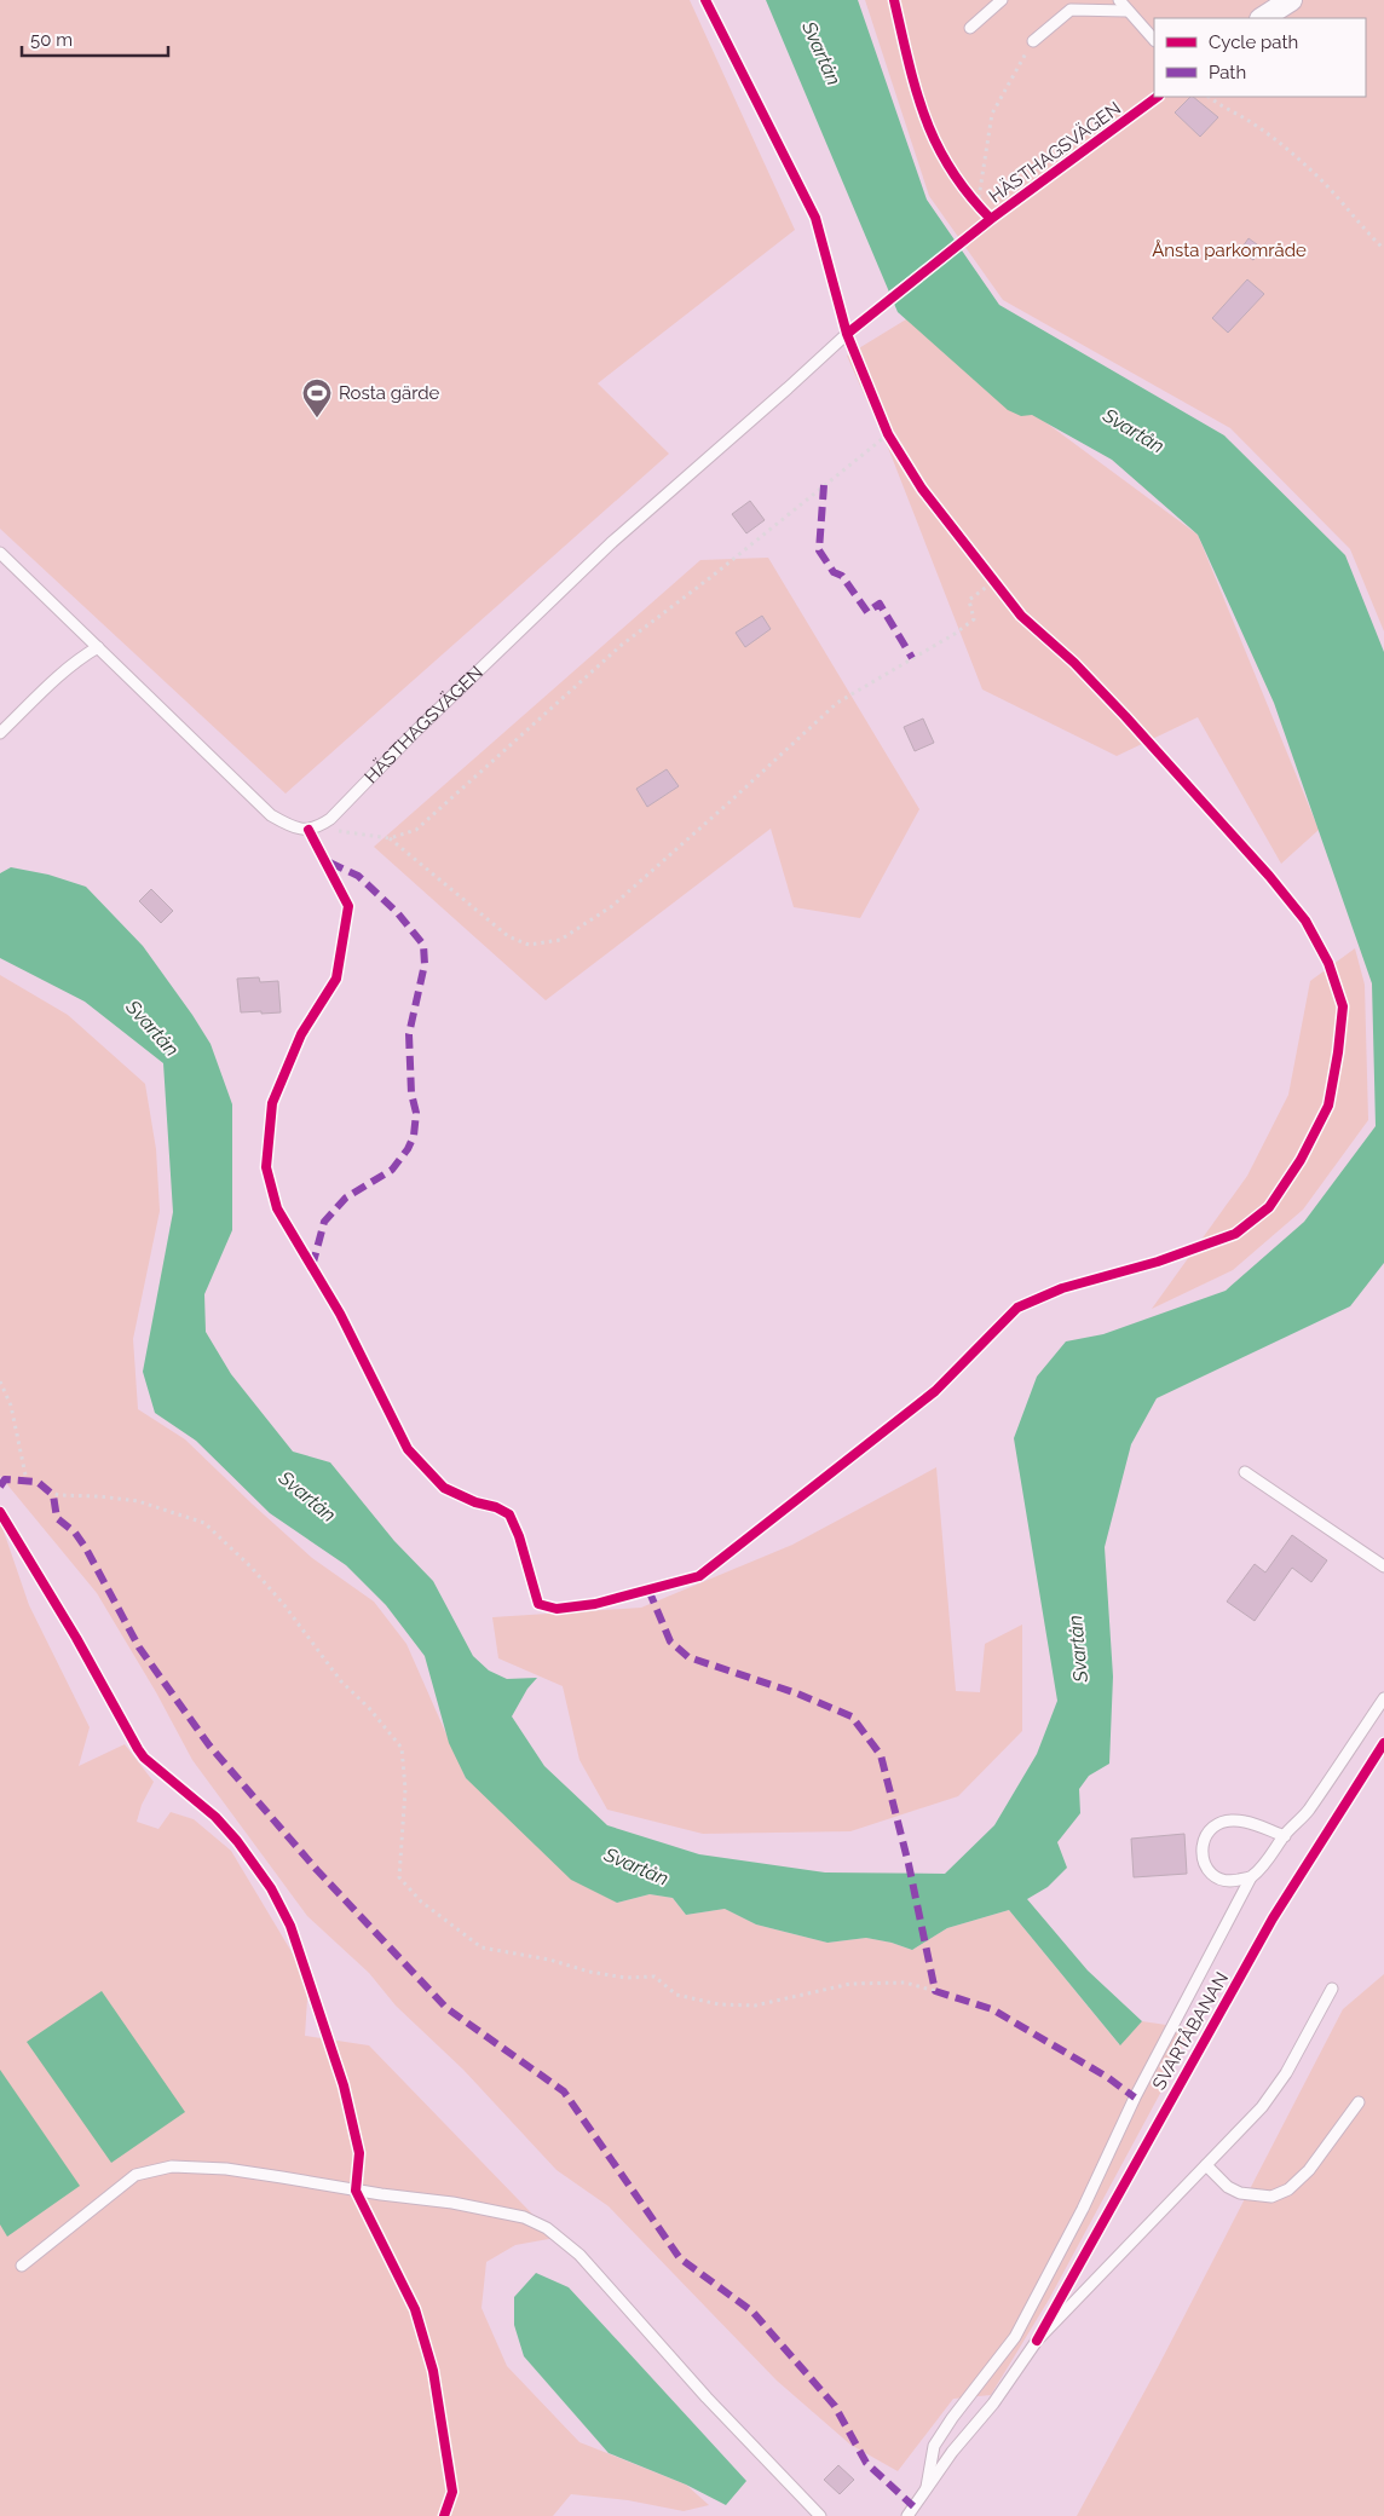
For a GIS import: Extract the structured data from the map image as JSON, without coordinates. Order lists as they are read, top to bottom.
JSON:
{
  "streets": {
    "lane": ["HÄSTHAGSVÄGEN"],
    "cycle path": ["SVARTÅBANAN"]
  },
  "water": ["Svartån"],
  "parks": ["Ånsta parkområde"],
  "places": {
    "sports": ["Rosta gärde"]
  },
  "legend": ["Cycle path", "Path"],
  "scale_bar": "50 m"
}
